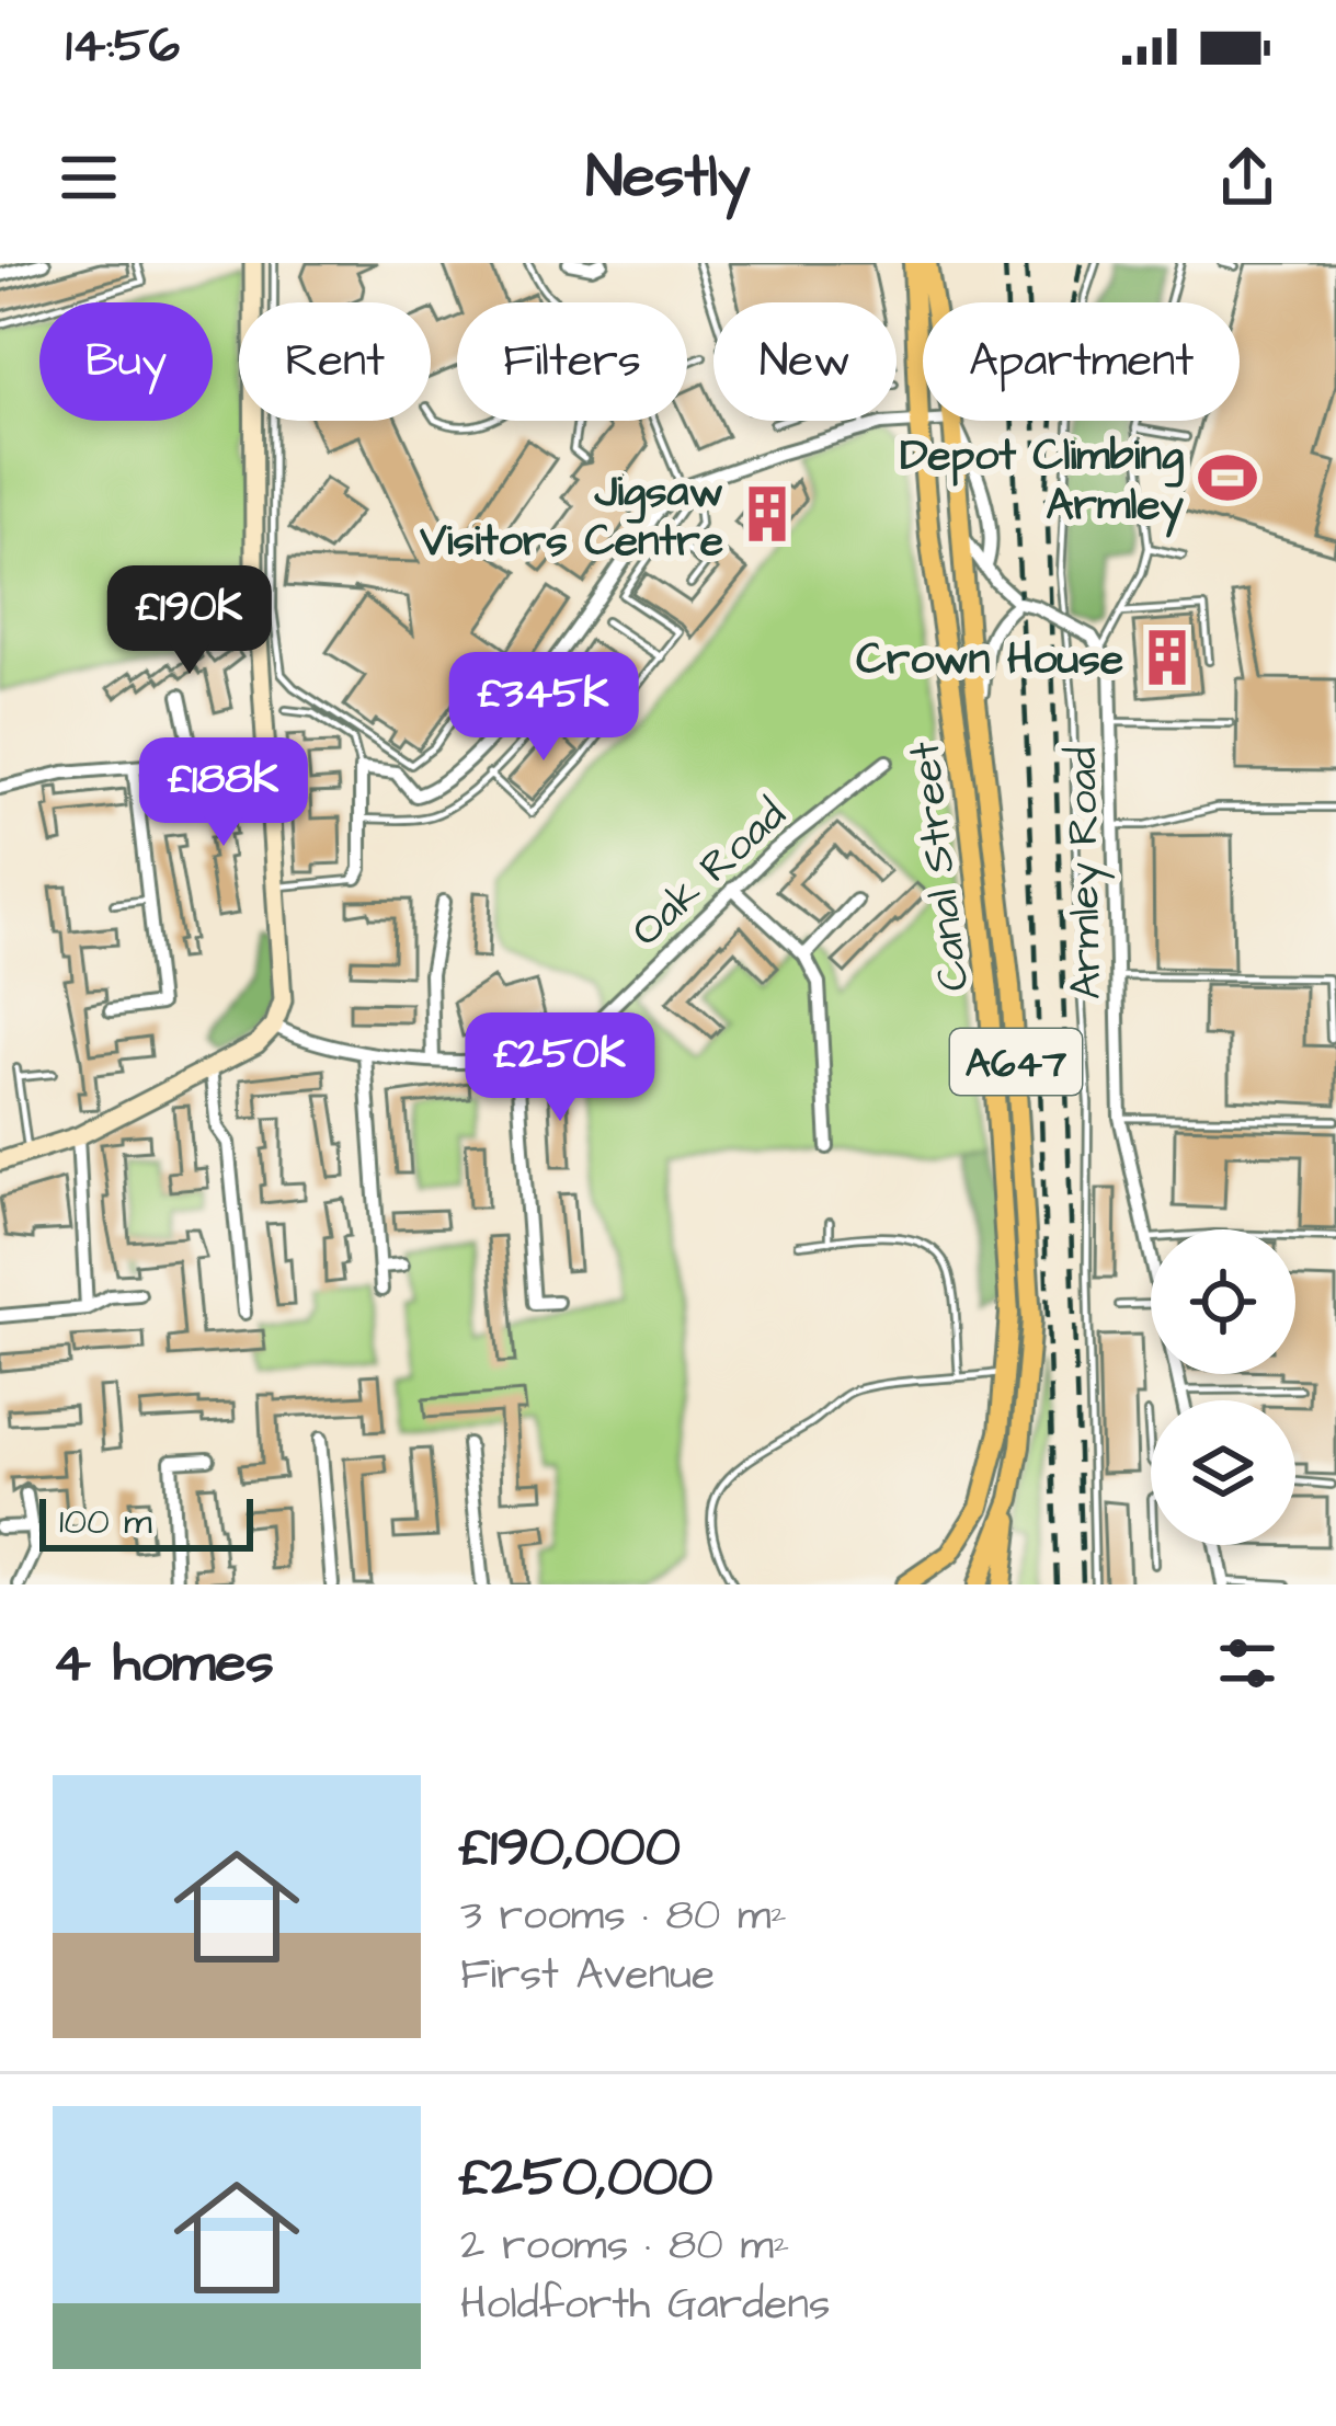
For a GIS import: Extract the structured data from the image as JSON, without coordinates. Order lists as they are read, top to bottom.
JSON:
{
  "streets": {
    "main road": ["Canal Street", "A647"],
    "street": ["Oak Road", "Armley Road"]
  },
  "crossings": [
    ["Canal Street", "A647"]
  ],
  "places": {
    "sports": ["Depot Climbing Armley"],
    "building": ["Jigsaw Visitors Centre", "Crown House"]
  },
  "scale_bar": "100 m",
  "page": {
    "status": "14:56",
    "header": "Nestly",
    "chip": [
      "Buy",
      "Rent",
      "Filters",
      "New",
      "Apartment"
    ],
    "price": [
      "£190K",
      "£345K",
      "£188K",
      "£250K"
    ],
    "scale": "100 m",
    "heading": "4 homes",
    "list": [
      {
        "name": "£190,000",
        "note": "3 rooms · 80 m² · First Avenue"
      },
      {
        "name": "£250,000",
        "note": "2 rooms · 80 m² · Holdforth Gardens"
      }
    ]
  }
}
